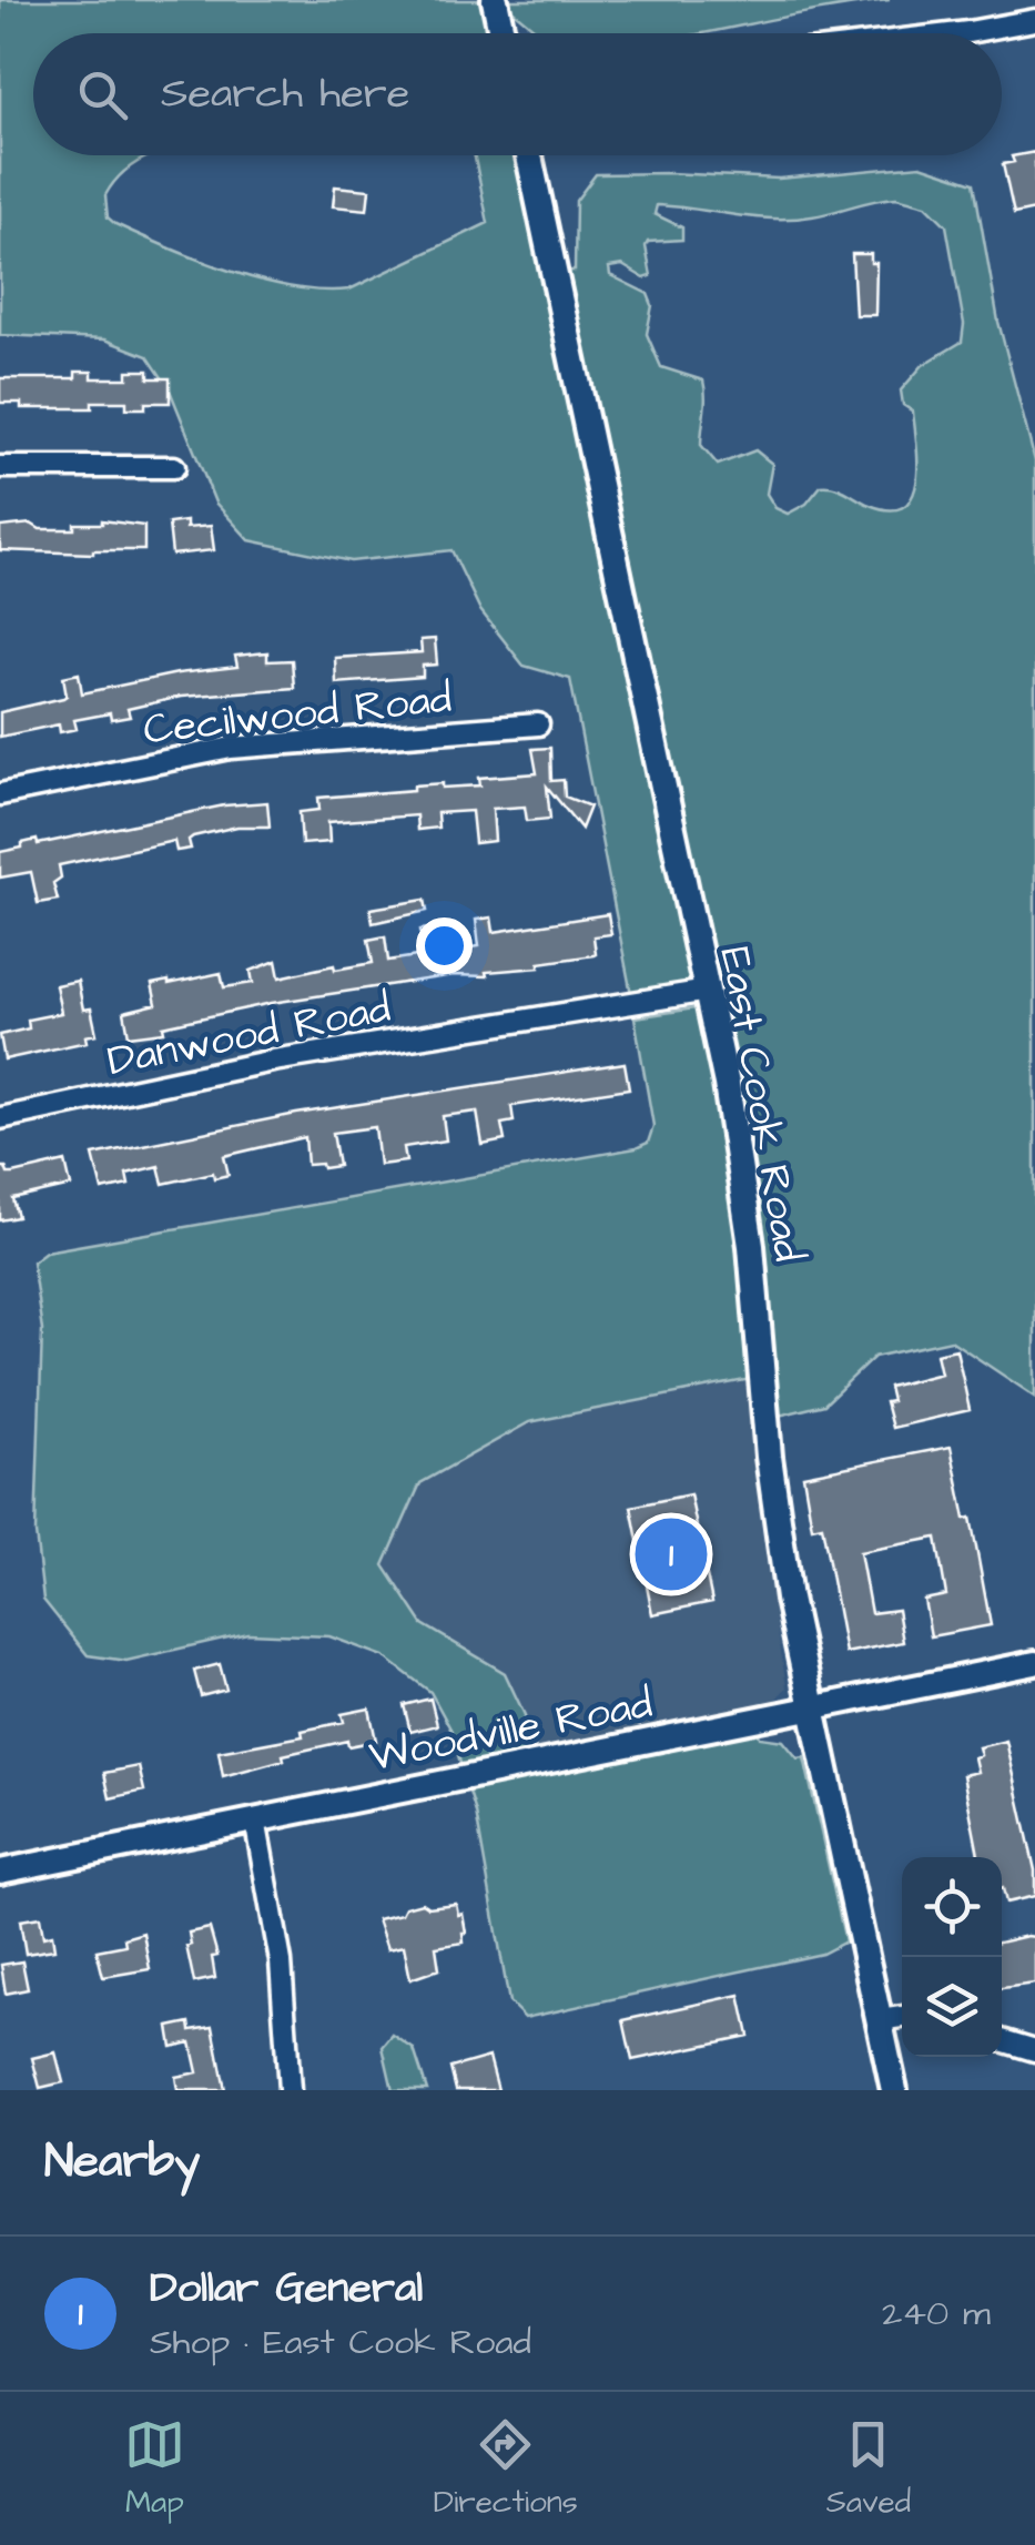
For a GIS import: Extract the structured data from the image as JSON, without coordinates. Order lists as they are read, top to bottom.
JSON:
{
  "streets": {
    "main road": ["East Cook Road"],
    "street": ["Cecilwood Road", "Danwood Road", "Woodville Road"]
  },
  "crossings": [
    ["Danwood Road", "East Cook Road"],
    ["East Cook Road", "Woodville Road"]
  ],
  "page": {
    "search": "Search here",
    "pins": "1",
    "heading": "Nearby",
    "list": [
      {
        "mark": "1",
        "name": "Dollar General",
        "note": "Shop · East Cook Road",
        "value": "240 m"
      }
    ],
    "nav": ["Map", "Directions", "Saved"]
  }
}
